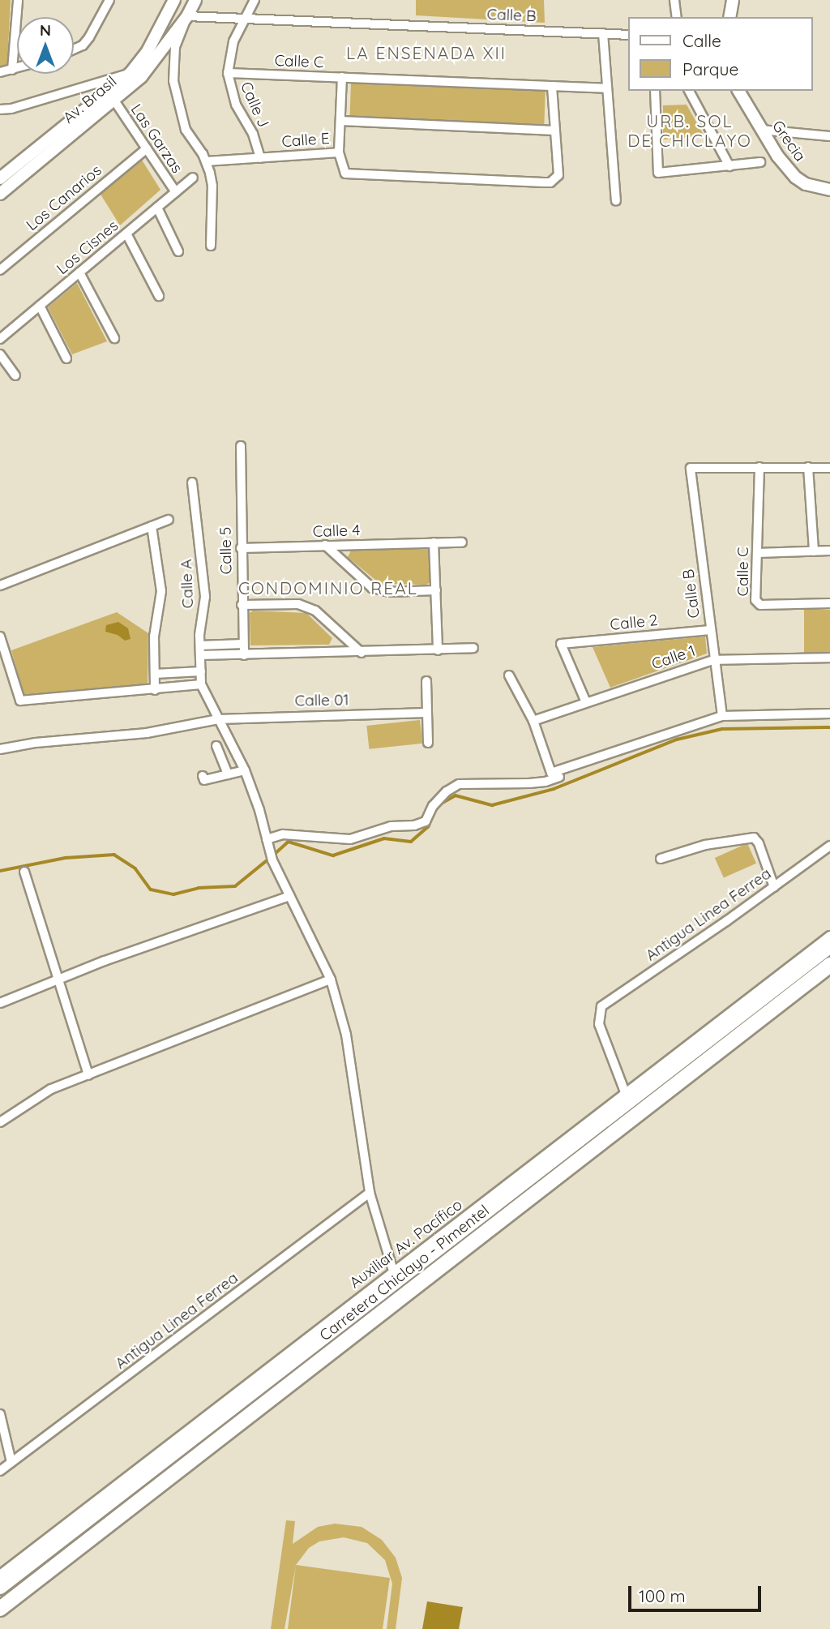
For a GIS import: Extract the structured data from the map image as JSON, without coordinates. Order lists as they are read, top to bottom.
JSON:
{
  "streets": {
    "main road": ["Carretera Chiclayo - Pimentel"],
    "street": [
      "Calle B",
      "Calle C",
      "Av. Brasil",
      "Calle J",
      "Las Garzas",
      "Calle E",
      "Grecia",
      "Los Canarios",
      "Los Cisnes",
      "Calle 4",
      "Calle 5",
      "Calle A",
      "Calle 2",
      "Calle 1",
      "Calle 01",
      "Antigua Linea Ferrea",
      "Auxiliar Av. Pacífico"
    ]
  },
  "crossings": [
    ["Calle B", "Calle C"],
    ["Calle B", "Av. Brasil"],
    ["Calle B", "Calle J"],
    ["Calle B", "Calle 2"],
    ["Calle B", "Calle 1"],
    ["Calle C", "Calle J"],
    ["Av. Brasil", "Las Garzas"],
    ["Calle J", "Calle E"],
    ["Las Garzas", "Los Canarios"],
    ["Las Garzas", "Los Cisnes"],
    ["Calle 4", "Calle 5"],
    ["Calle 2", "Calle 1"],
    ["Antigua Linea Ferrea", "Carretera Chiclayo - Pimentel"],
    ["Auxiliar Av. Pacífico", "Carretera Chiclayo - Pimentel"]
  ],
  "districts": ["LA ENSENADA XII", "URB. SOL DE CHICLAYO", "CONDOMINIO REAL"],
  "legend": ["Calle", "Parque"],
  "scale_bar": "100 m",
  "north": "top"
}
